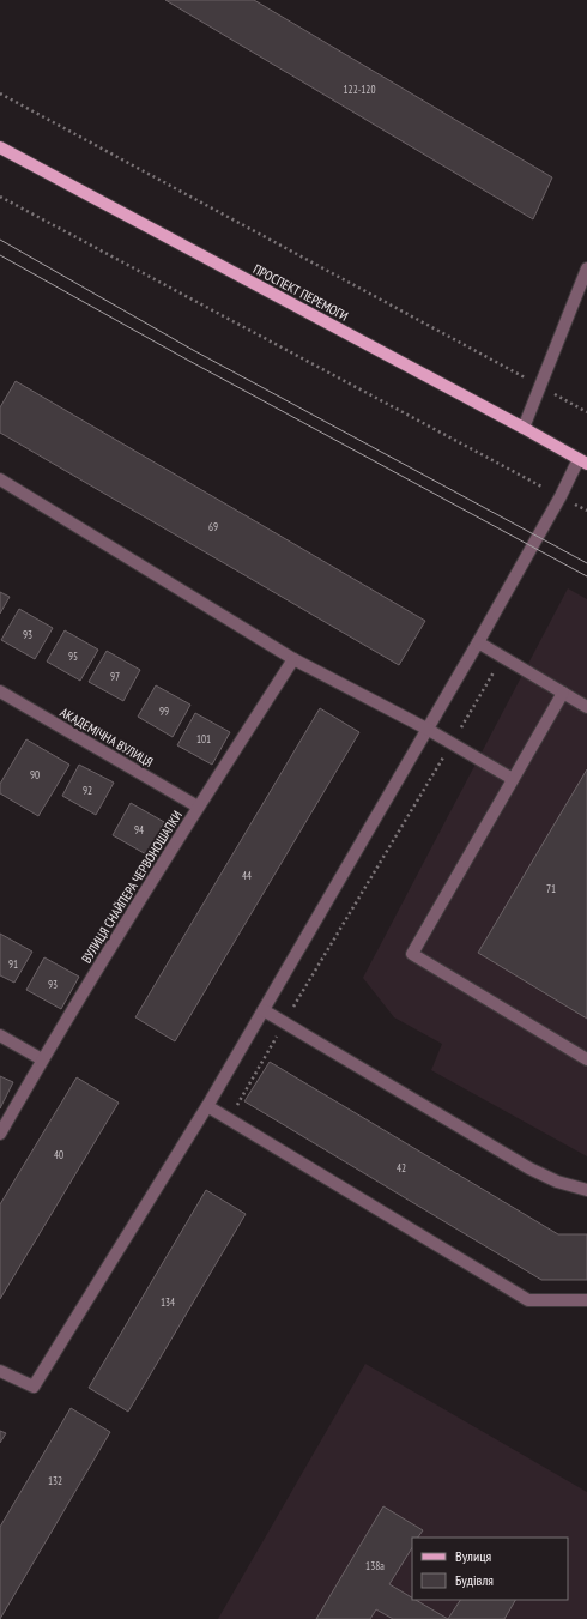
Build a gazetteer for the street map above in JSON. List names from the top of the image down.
{
  "streets": {
    "main road": ["ПРОСПЕКТ ПЕРЕМОГИ"],
    "street": ["АКАДЕМІЧНА ВУЛИЦЯ", "ВУЛИЦЯ СНАЙПЕРА ЧЕРВОНОШАПКИ"]
  },
  "crossings": [
    ["АКАДЕМІЧНА ВУЛИЦЯ", "ВУЛИЦЯ СНАЙПЕРА ЧЕРВОНОШАПКИ"]
  ],
  "house_numbers": [
    "122-120",
    "69",
    "93",
    "95",
    "97",
    "99",
    "101",
    "90",
    "92",
    "94",
    "44",
    "71",
    "91",
    "93",
    "40",
    "42",
    "134",
    "132",
    "138а"
  ],
  "legend": ["Вулиця", "Будівля"]
}
